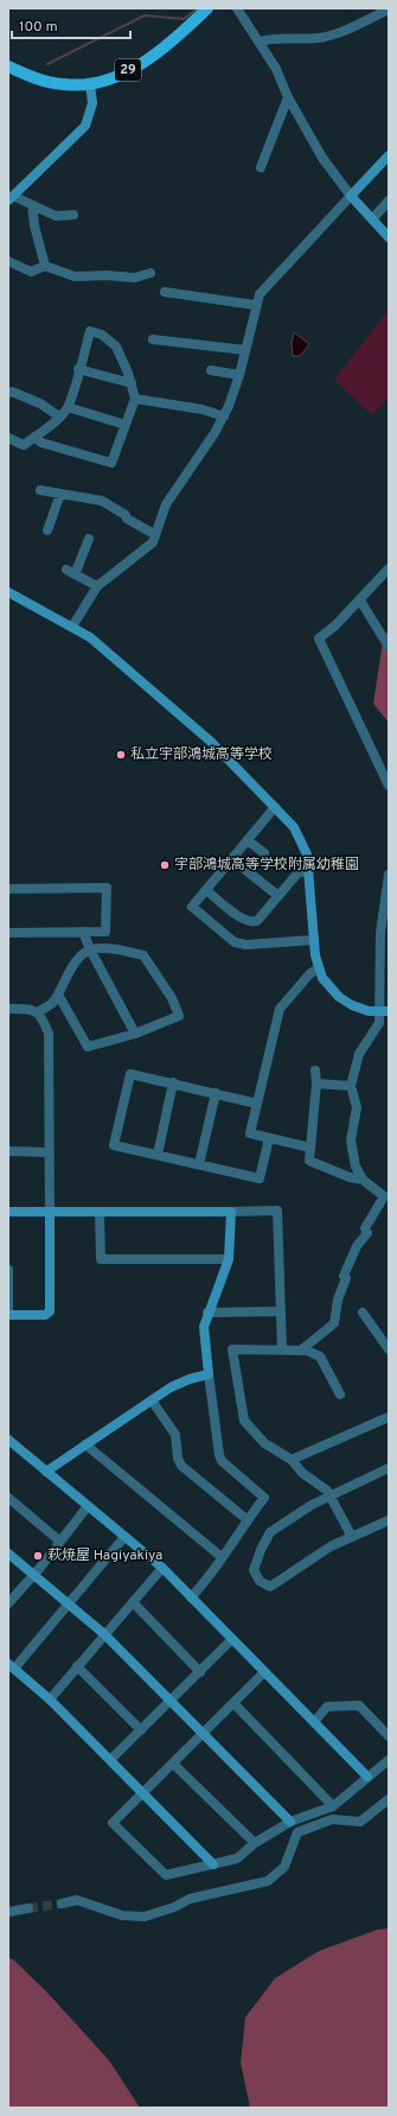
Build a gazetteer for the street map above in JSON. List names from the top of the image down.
{
  "streets": {
    "main road": ["29"]
  },
  "places": ["私立宇部鴻城高等学校", "宇部鴻城高等学校附属幼稚園", "萩焼屋 Hagiyakiya"],
  "scale_bar": "100 m"
}
